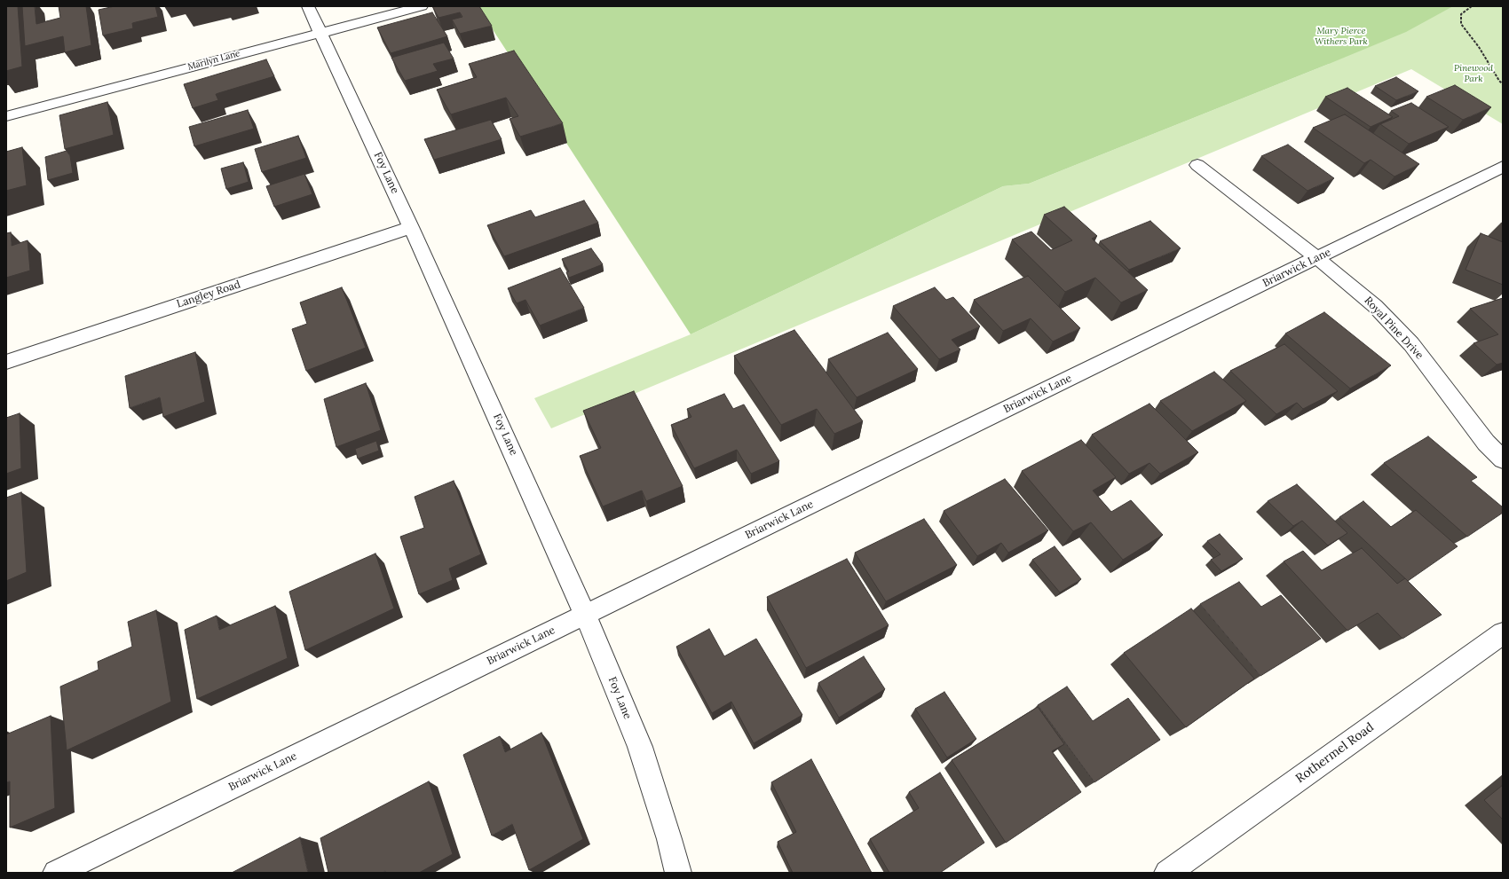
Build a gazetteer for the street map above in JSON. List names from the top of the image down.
{
  "streets": {
    "street": [
      "Marilyn Lane",
      "Foy Lane",
      "Briarwick Lane",
      "Langley Road",
      "Royal Pine Drive",
      "Rothermel Road"
    ]
  },
  "crossings": [
    ["Marilyn Lane", "Foy Lane"],
    ["Foy Lane", "Briarwick Lane"],
    ["Foy Lane", "Langley Road"],
    ["Briarwick Lane", "Royal Pine Drive"]
  ],
  "parks": ["Mary Pierce Withers Park", "Pinewood Park"]
}
